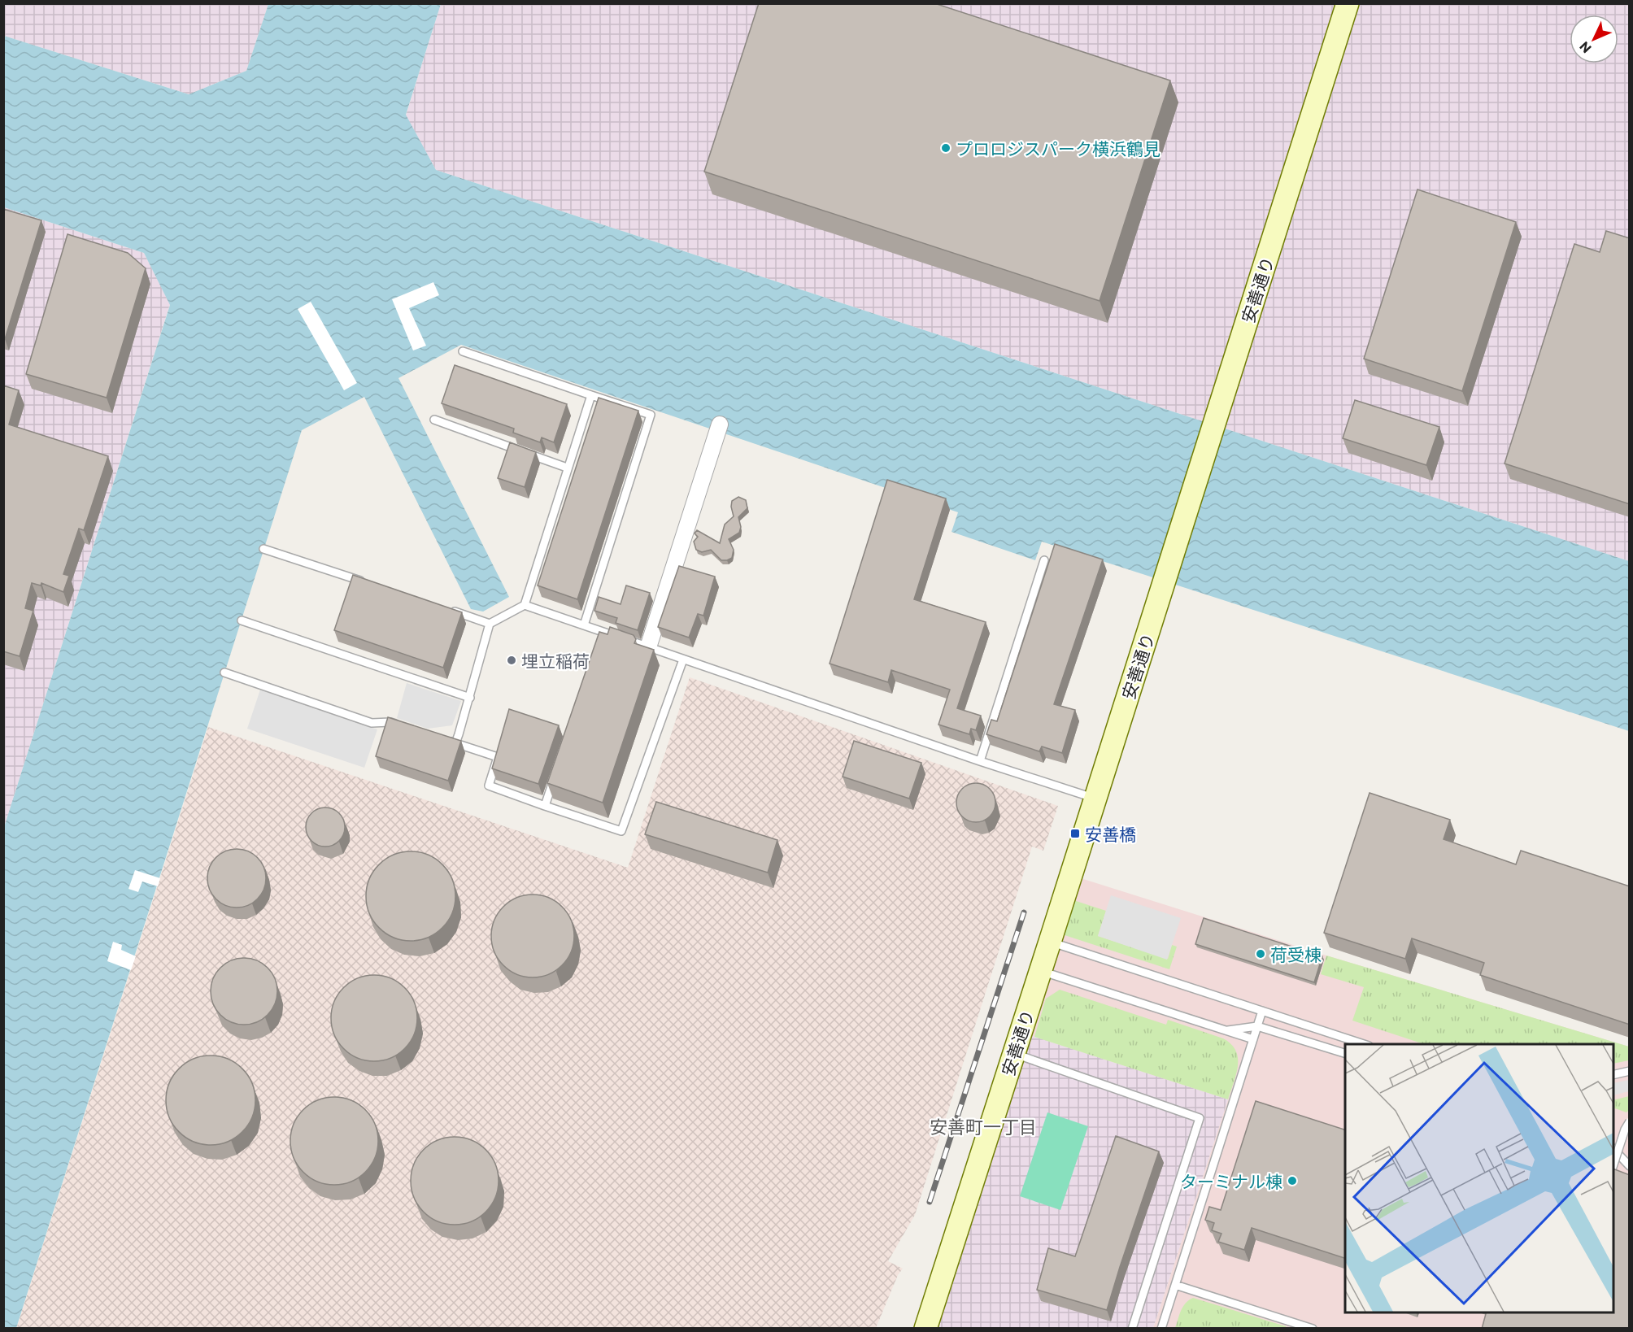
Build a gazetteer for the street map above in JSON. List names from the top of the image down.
{
  "streets": {
    "street": ["安善通り"]
  },
  "districts": ["安善町一丁目"],
  "places": {
    "other": [
      "プロロジスパーク横浜鶴見",
      "埋立稲荷",
      "荷受棟",
      "ターミナル棟"
    ],
    "transit": ["安善橋"]
  },
  "north": "bottom left"
}
